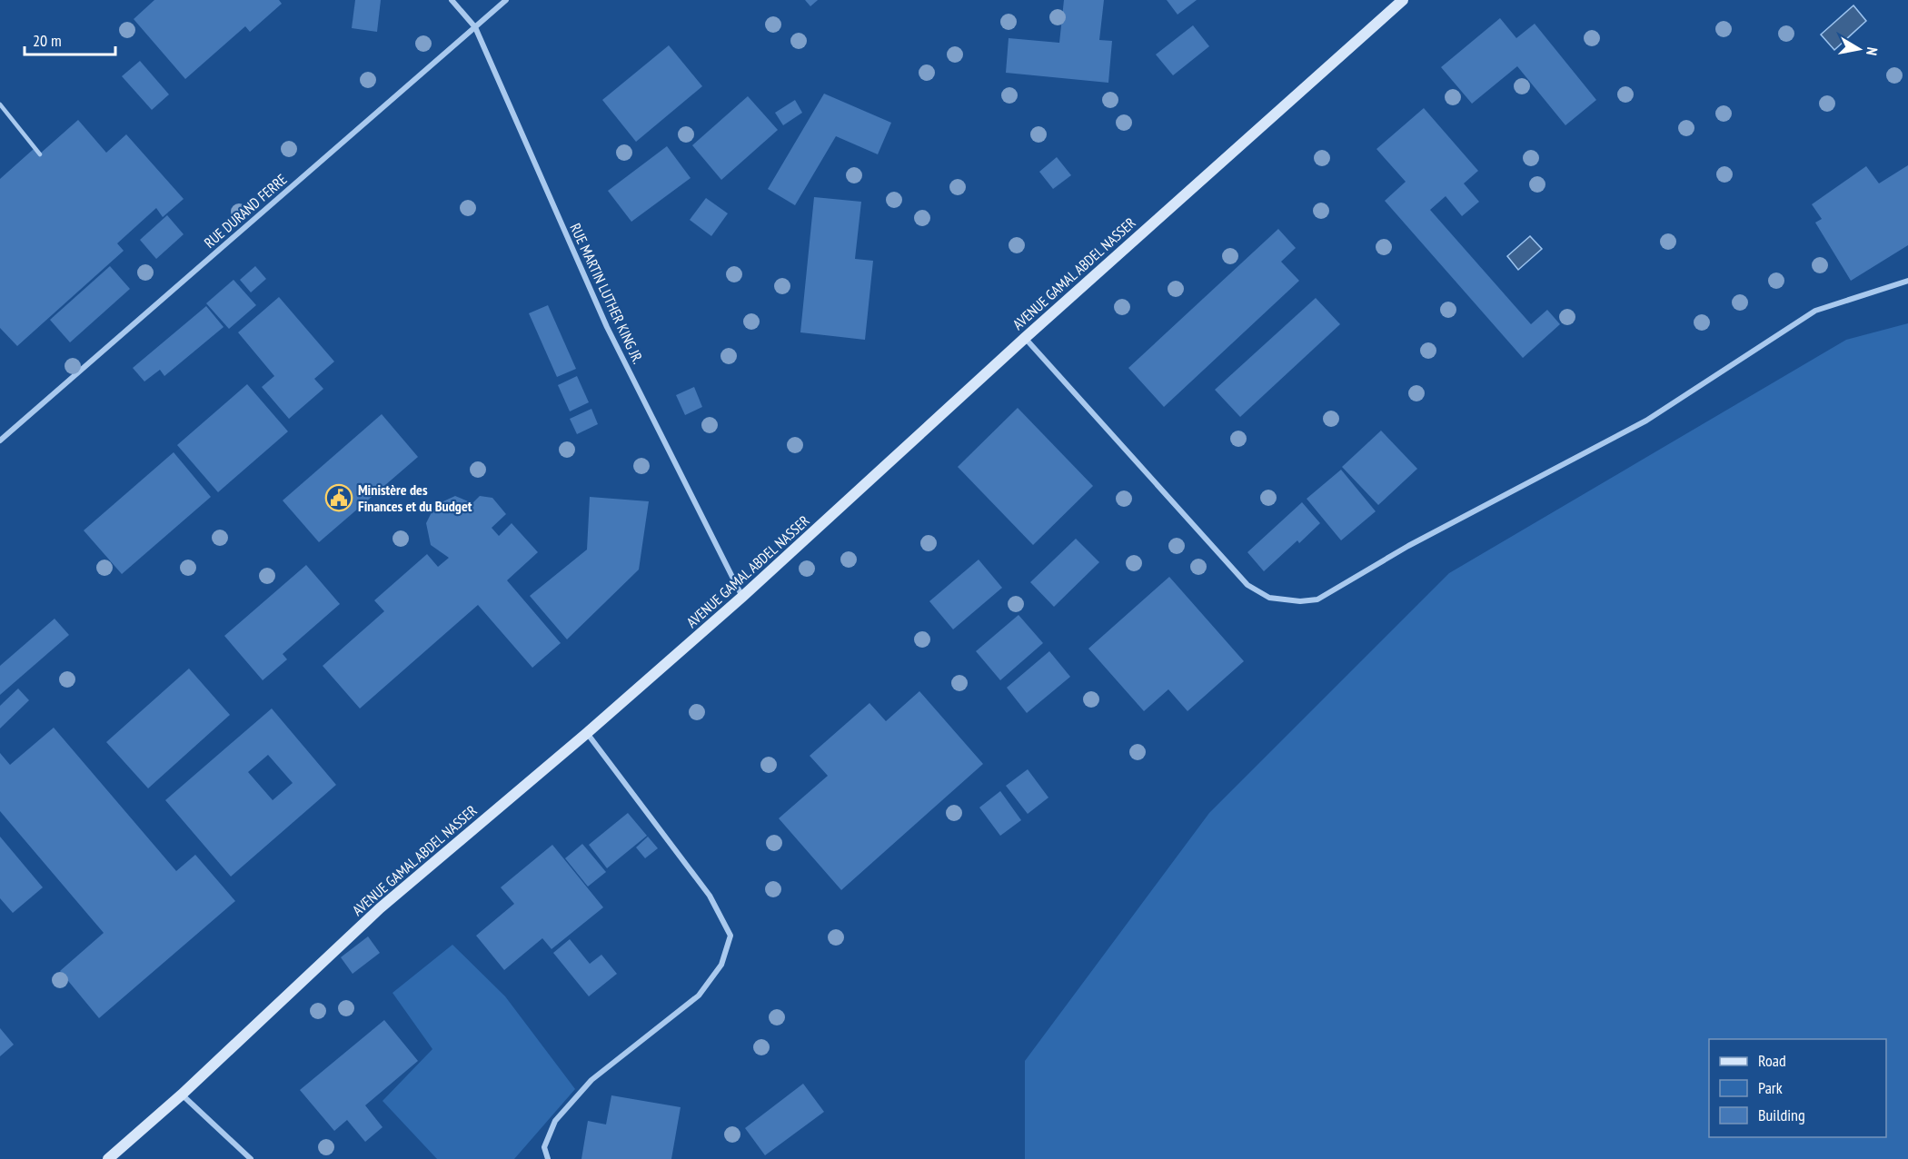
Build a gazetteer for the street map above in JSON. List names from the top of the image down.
{
  "streets": {
    "street": ["RUE DURAND FERRE", "AVENUE GAMAL ABDEL NASSER", "RUE MARTIN LUTHER KING JR."]
  },
  "crossings": [
    ["RUE DURAND FERRE", "RUE MARTIN LUTHER KING JR."],
    ["AVENUE GAMAL ABDEL NASSER", "RUE MARTIN LUTHER KING JR."]
  ],
  "places": {
    "public building": ["Ministère des Finances et du Budget"]
  },
  "legend": ["Road", "Park", "Building"],
  "scale_bar": "20 m",
  "north": "right"
}
